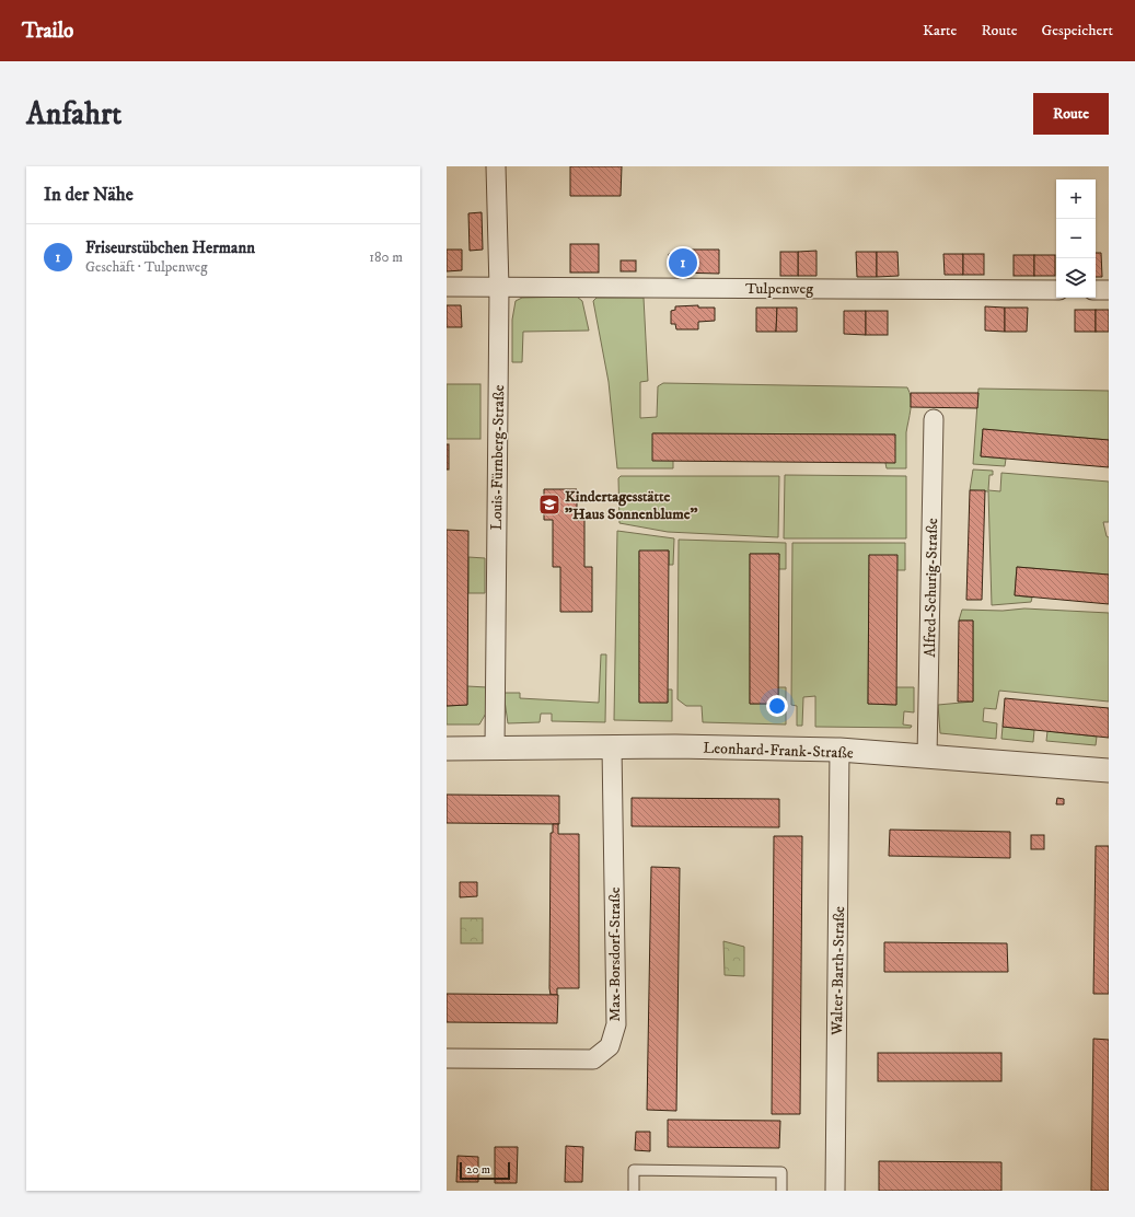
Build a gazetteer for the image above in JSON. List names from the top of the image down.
{
  "streets": {
    "street": [
      "Tulpenweg",
      "Louis-Fürnberg-Straße",
      "Alfred-Schurig-Straße",
      "Leonhard-Frank-Straße",
      "Max-Borsdorf-Straße",
      "Walter-Barth-Straße"
    ]
  },
  "crossings": [
    ["Tulpenweg", "Louis-Fürnberg-Straße"],
    ["Louis-Fürnberg-Straße", "Leonhard-Frank-Straße"],
    ["Alfred-Schurig-Straße", "Leonhard-Frank-Straße"],
    ["Leonhard-Frank-Straße", "Max-Borsdorf-Straße"],
    ["Leonhard-Frank-Straße", "Walter-Barth-Straße"]
  ],
  "places": {
    "school or university": ["Kindertagesstätte \"Haus Sonnenblume\""]
  },
  "scale_bar": "20 m",
  "page": {
    "header": "Trailo",
    "nav": ["Karte", "Route", "Gespeichert"],
    "buttons": "Route",
    "title": "Anfahrt",
    "heading": "In der Nähe",
    "map_buttons": ["+", "−"],
    "list": [
      {
        "mark": "1",
        "name": "Friseurstübchen Hermann",
        "note": "Geschäft · Tulpenweg",
        "value": "180 m"
      }
    ],
    "pins": "1",
    "scale": "20 m"
  }
}
